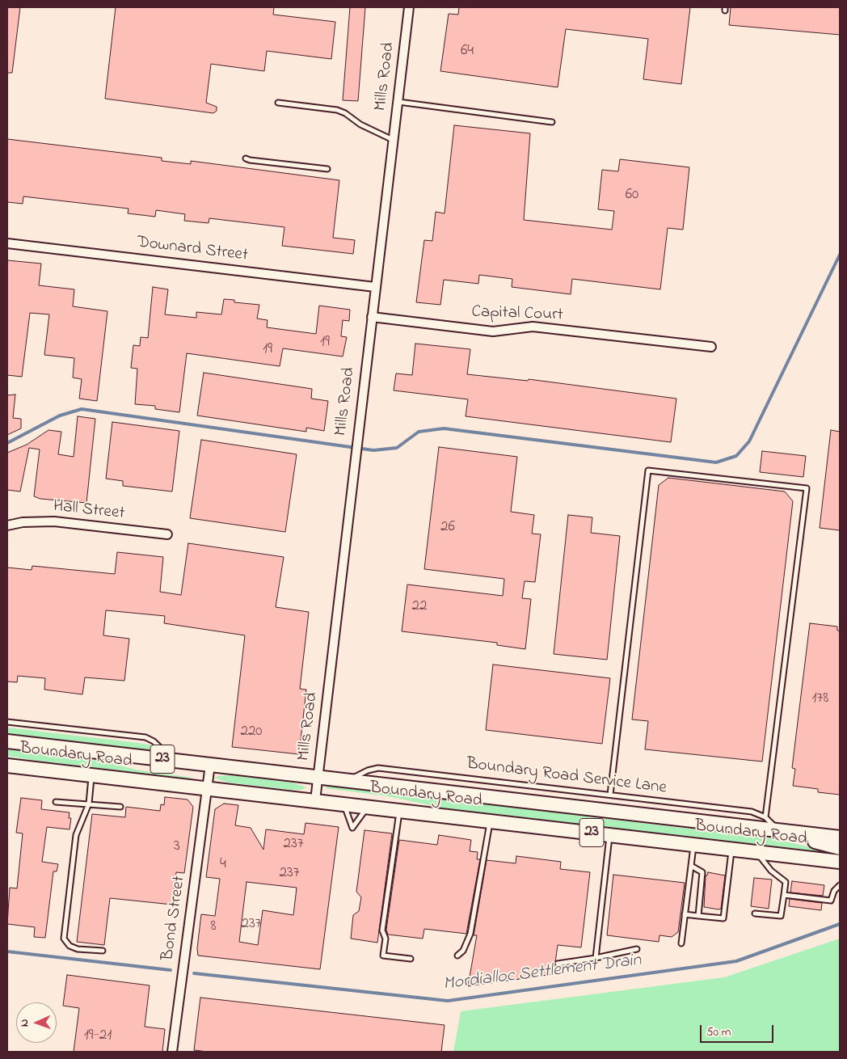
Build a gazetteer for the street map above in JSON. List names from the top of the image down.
{
  "streets": {
    "main road": ["Boundary Road", "23"],
    "street": [
      "Mills Road",
      "Downard Street",
      "Capital Court",
      "Hall Street",
      "Bond Street"
    ],
    "lane": ["Boundary Road Service Lane"]
  },
  "crossings": [
    ["Mills Road", "Downard Street"],
    ["Mills Road", "Capital Court"],
    ["Mills Road", "Boundary Road"],
    ["Boundary Road", "Boundary Road Service Lane"],
    ["Boundary Road", "Bond Street"]
  ],
  "water": ["Mordialloc Settlement Drain"],
  "house_numbers": [
    "64",
    "60",
    "19",
    "19",
    "26",
    "22",
    "178",
    "220",
    "237",
    "3",
    "4",
    "237",
    "237",
    "8",
    "19-21"
  ],
  "scale_bar": "50 m",
  "north": "left"
}
